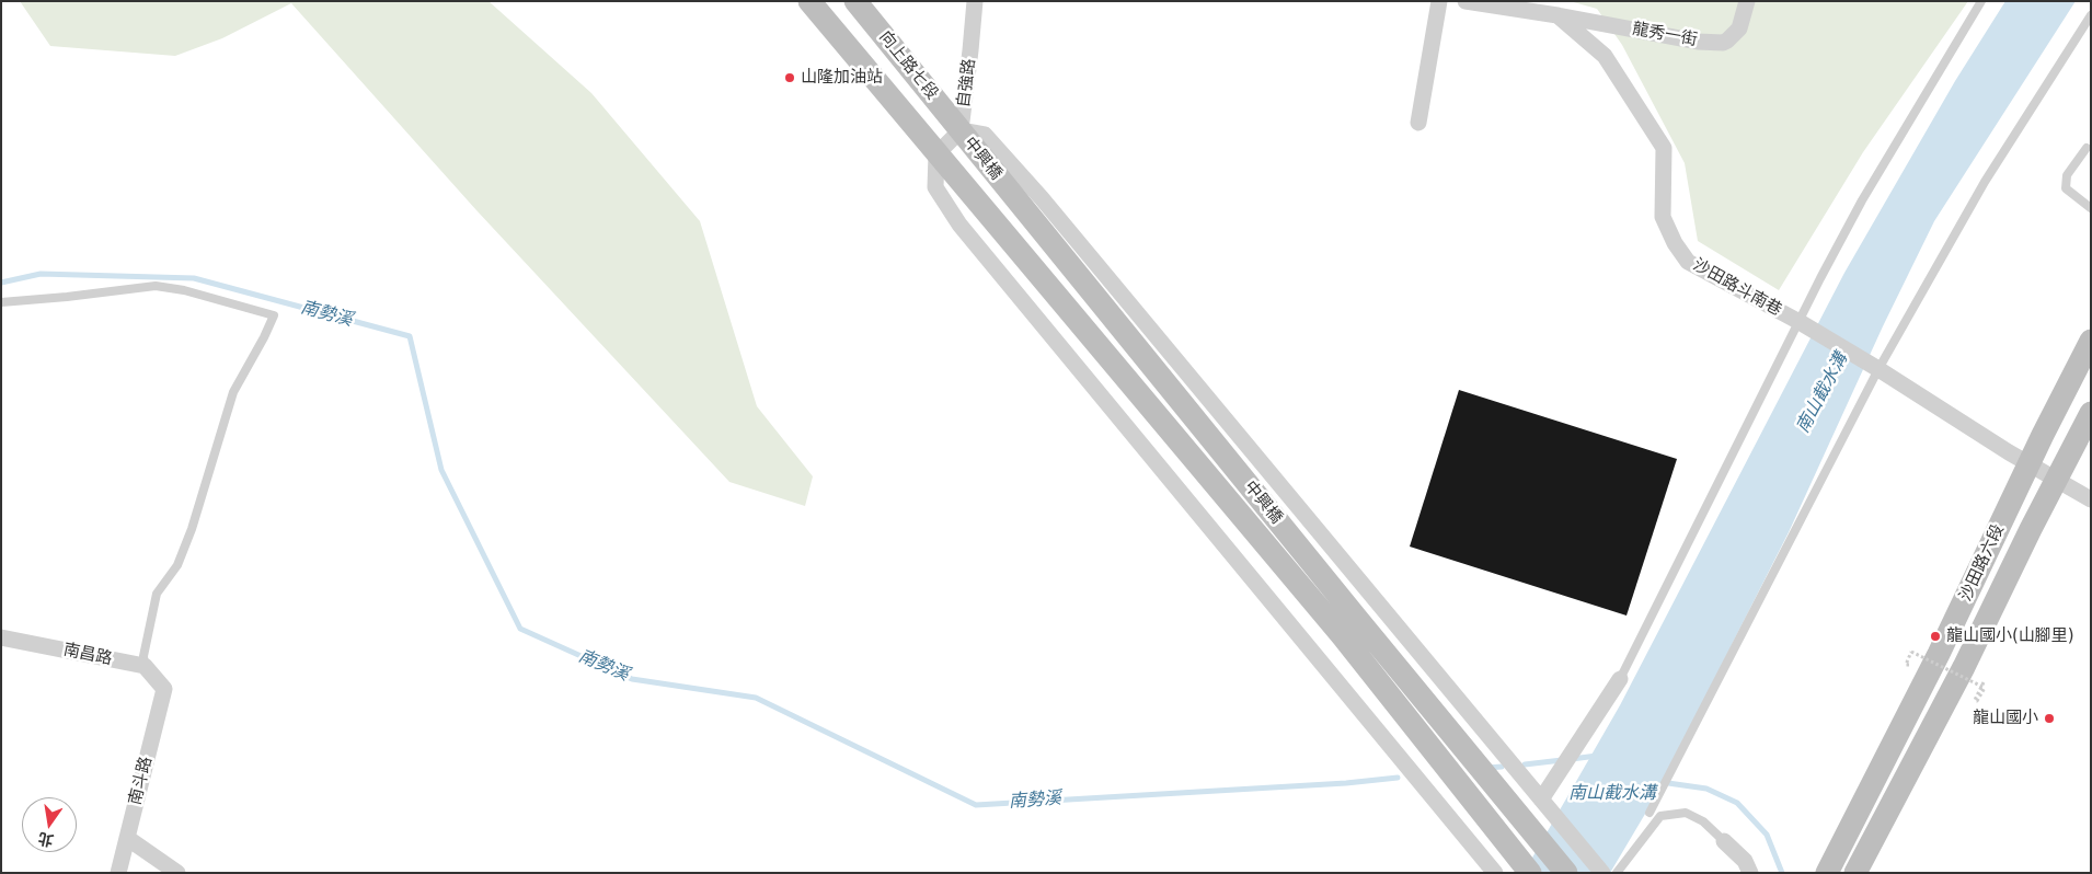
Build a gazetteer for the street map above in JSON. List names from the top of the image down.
{
  "streets": {
    "main road": ["向上路七段", "中興橋", "沙田路六段"],
    "street": [
      "龍秀一街",
      "自強路",
      "沙田路斗南巷",
      "南昌路",
      "南斗路"
    ]
  },
  "crossings": [
    ["龍秀一街", "沙田路斗南巷"],
    ["向上路七段", "自強路"],
    ["向上路七段", "中興橋"],
    ["自強路", "中興橋"],
    ["沙田路斗南巷", "沙田路六段"],
    ["南昌路", "南斗路"]
  ],
  "water": ["南勢溪", "南山截水溝"],
  "places": ["山隆加油站", "龍山國小(山腳里)", "龍山國小"],
  "north": "bottom"
}
